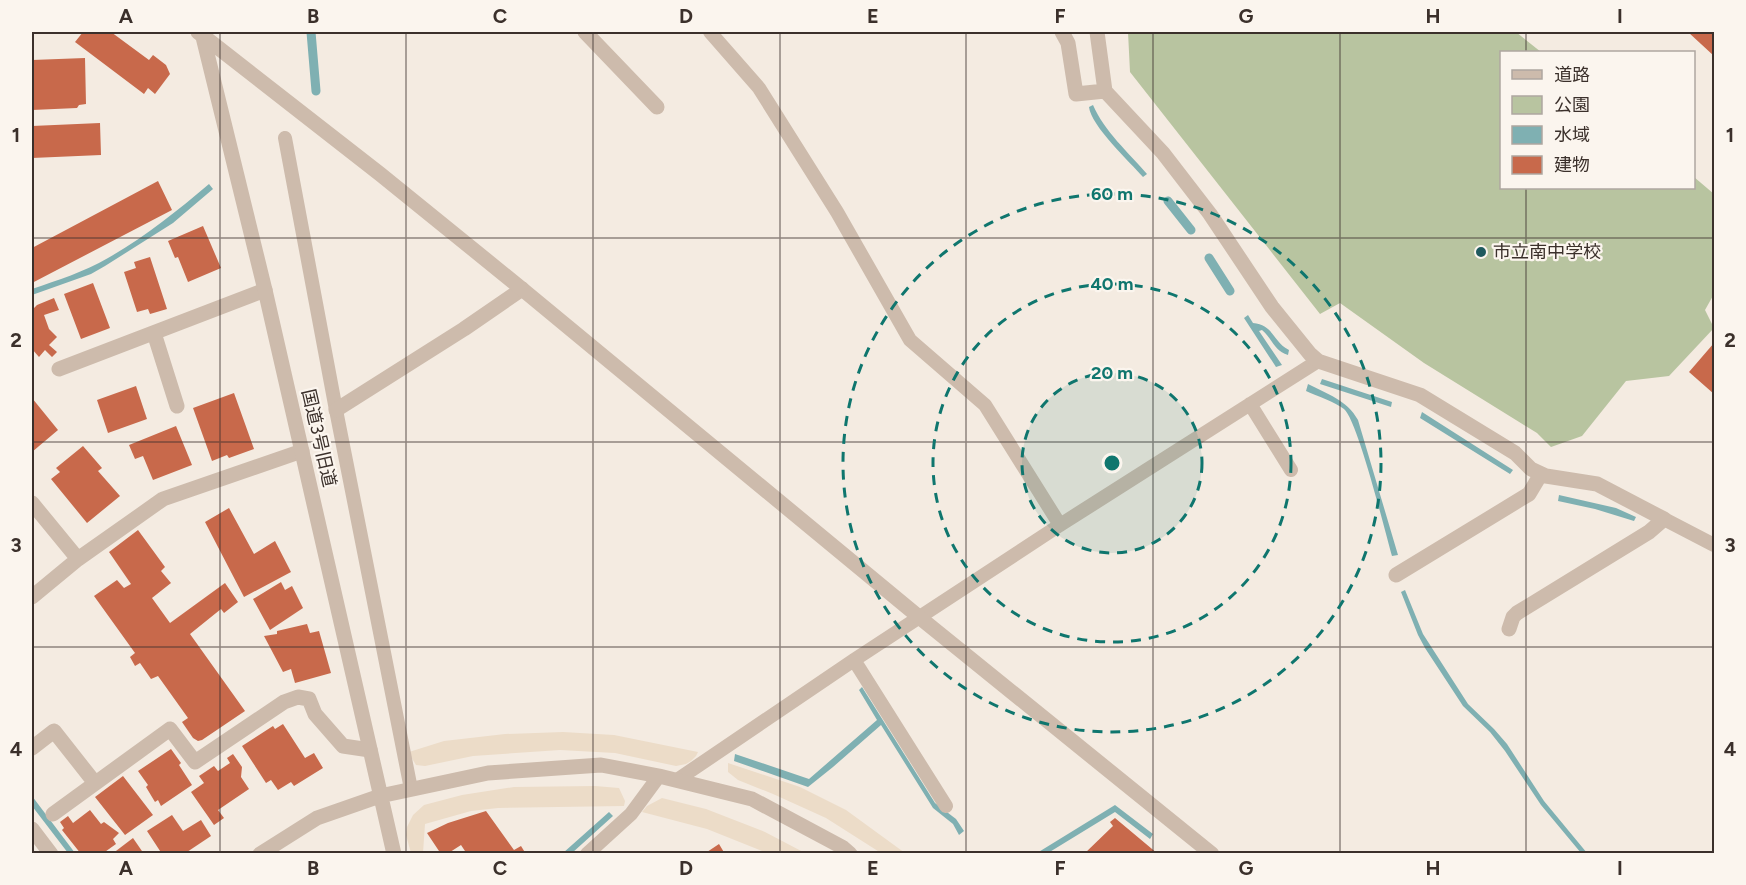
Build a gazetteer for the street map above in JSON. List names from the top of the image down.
{
  "streets": {
    "street": ["国道3号旧道"]
  },
  "places": ["市立南中学校"],
  "legend": [
    "道路",
    "公園",
    "水域",
    "建物"
  ],
  "grid": {
    "columns": [
      "A",
      "B",
      "C",
      "D",
      "E",
      "F",
      "G",
      "H",
      "I"
    ],
    "rows": [
      "1",
      "2",
      "3",
      "4"
    ]
  },
  "rings": ["60 m", "40 m", "20 m"]
}
